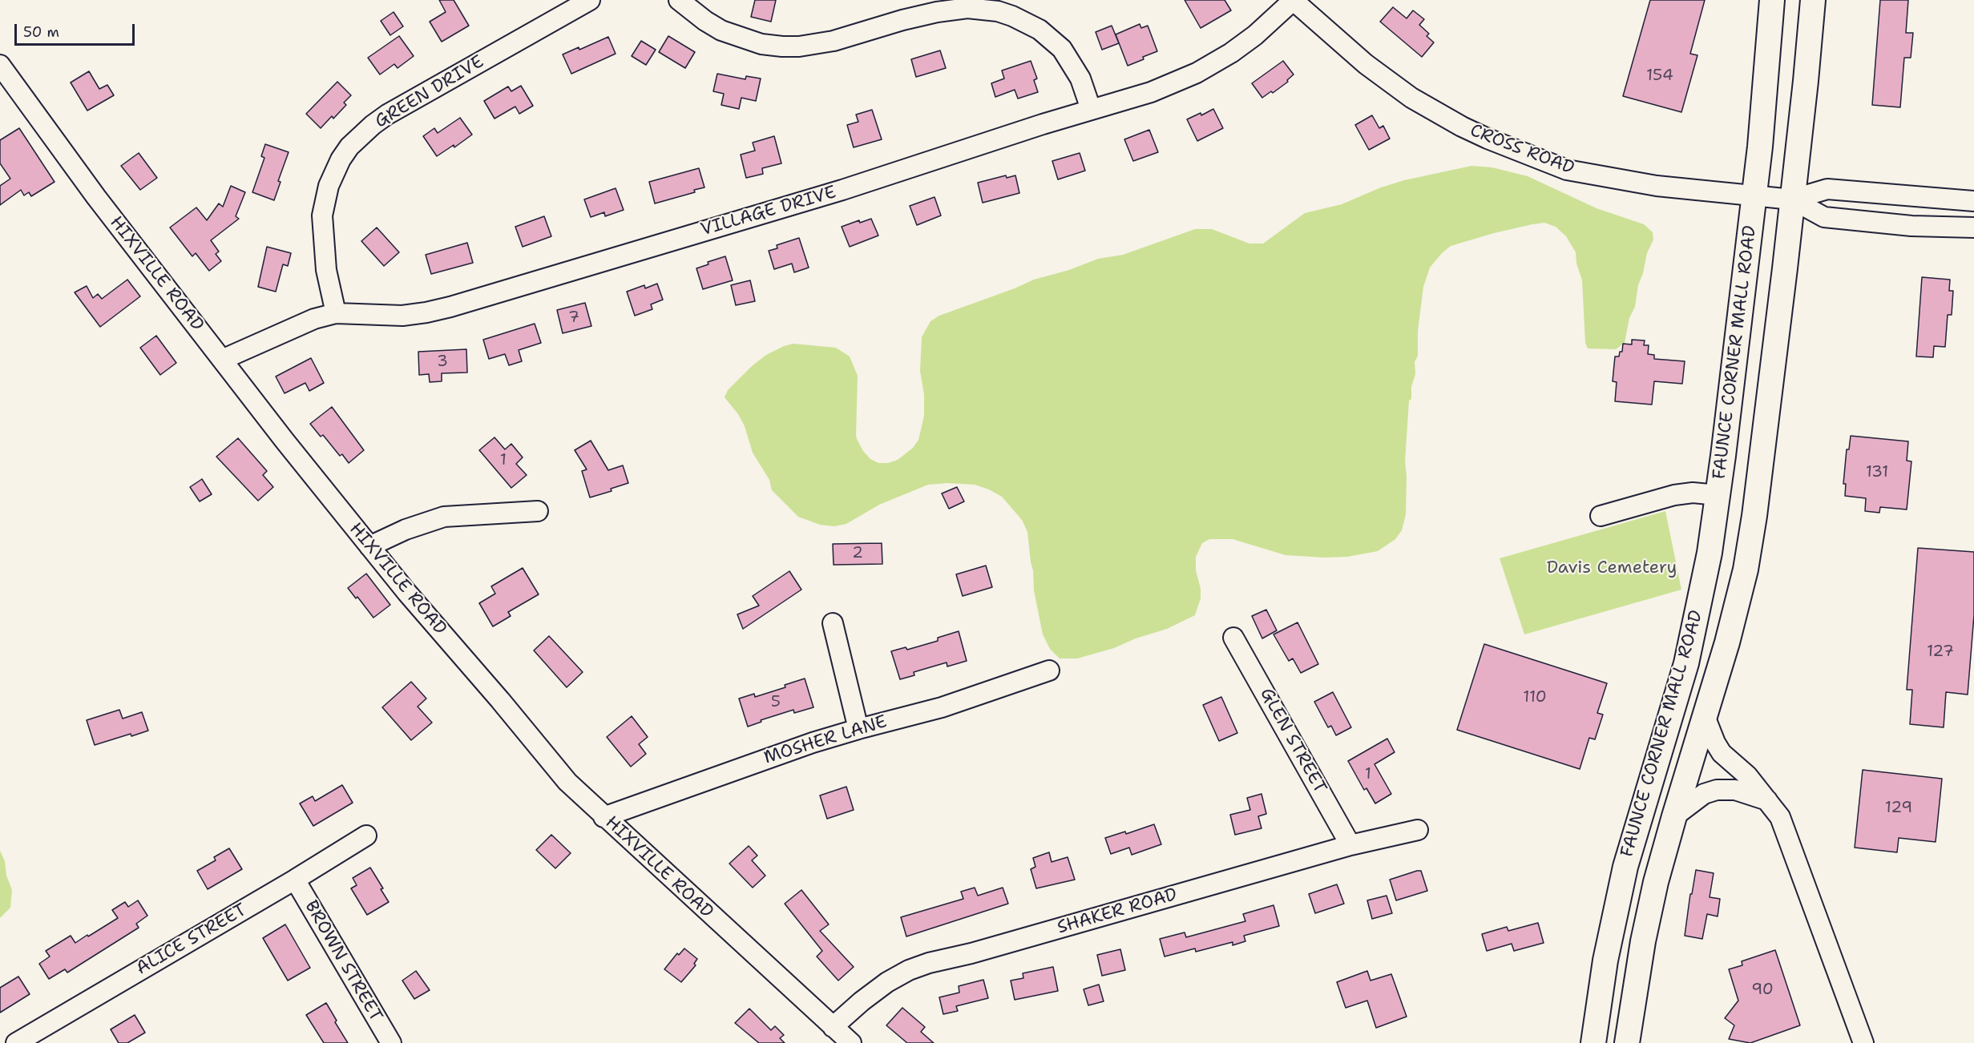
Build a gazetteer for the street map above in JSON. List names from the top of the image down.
{
  "streets": {
    "main road": ["FAUNCE CORNER MALL ROAD"],
    "street": [
      "GREEN DRIVE",
      "CROSS ROAD",
      "VILLAGE DRIVE",
      "HIXVILLE ROAD",
      "MOSHER LANE",
      "GLEN STREET",
      "SHAKER ROAD",
      "ALICE STREET",
      "BROWN STREET"
    ]
  },
  "crossings": [
    ["GREEN DRIVE", "VILLAGE DRIVE"],
    ["CROSS ROAD", "VILLAGE DRIVE"],
    ["CROSS ROAD", "FAUNCE CORNER MALL ROAD"],
    ["VILLAGE DRIVE", "HIXVILLE ROAD"],
    ["HIXVILLE ROAD", "MOSHER LANE"],
    ["HIXVILLE ROAD", "SHAKER ROAD"],
    ["GLEN STREET", "SHAKER ROAD"],
    ["ALICE STREET", "BROWN STREET"]
  ],
  "parks": ["Davis Cemetery"],
  "house_numbers": [
    "154",
    "7",
    "3",
    "1",
    "131",
    "2",
    "127",
    "110",
    "5",
    "1",
    "129",
    "90"
  ],
  "scale_bar": "50 m"
}
